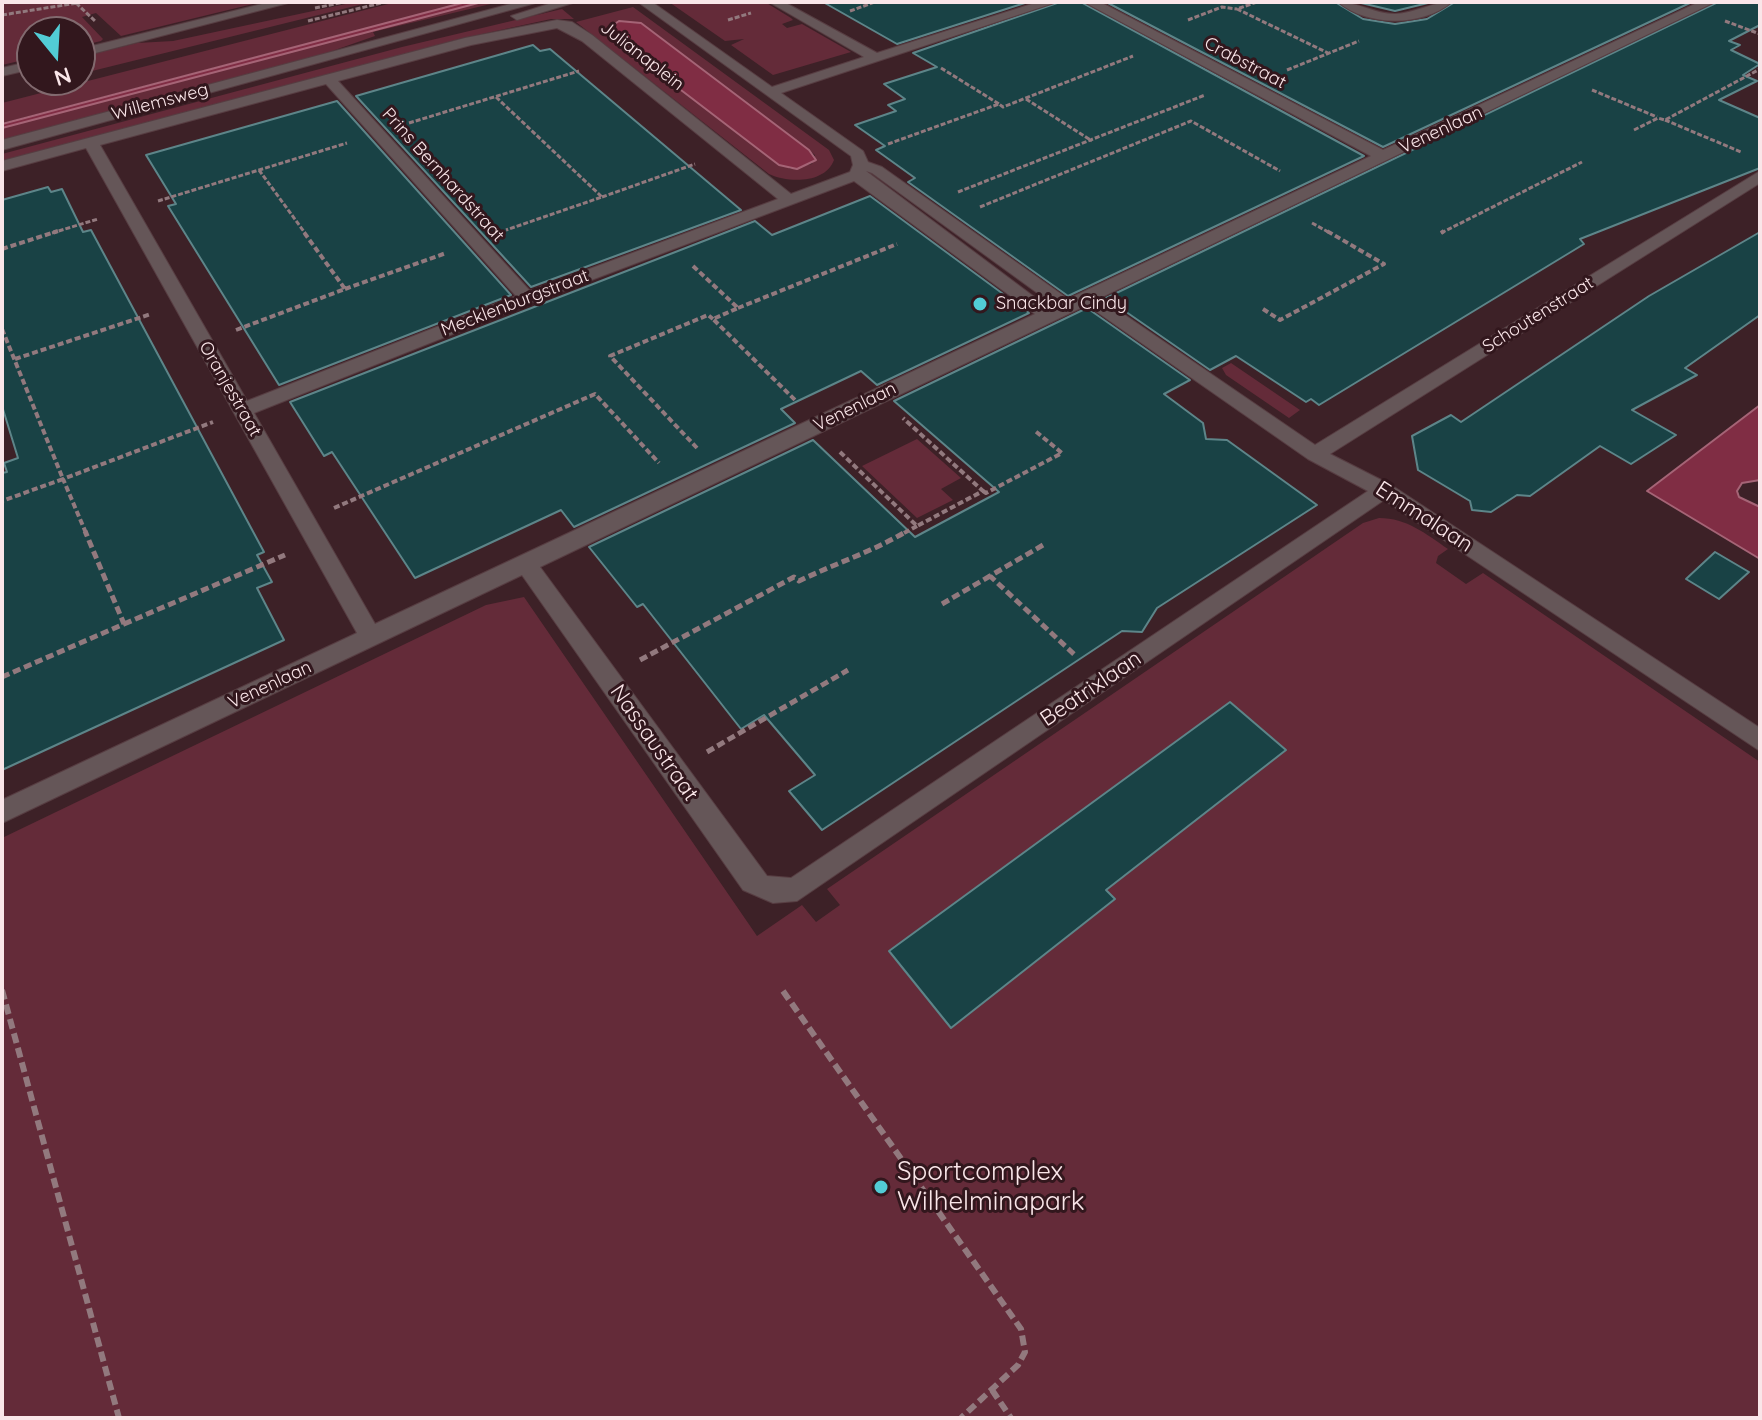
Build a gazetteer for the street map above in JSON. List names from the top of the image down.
{
  "streets": {
    "street": [
      "Julianaplein",
      "Crabstraat",
      "Willemsweg",
      "Venenlaan",
      "Prins Bernhardstraat",
      "Mecklenburgstraat",
      "Schoutenstraat",
      "Oranjestraat",
      "Emmalaan",
      "Beatrixlaan",
      "Nassaustraat"
    ]
  },
  "crossings": [
    ["Julianaplein", "Willemsweg"],
    ["Julianaplein", "Prins Bernhardstraat"],
    ["Julianaplein", "Mecklenburgstraat"],
    ["Crabstraat", "Venenlaan"],
    ["Willemsweg", "Prins Bernhardstraat"],
    ["Willemsweg", "Oranjestraat"],
    ["Venenlaan", "Oranjestraat"],
    ["Venenlaan", "Emmalaan"],
    ["Venenlaan", "Nassaustraat"],
    ["Prins Bernhardstraat", "Mecklenburgstraat"],
    ["Mecklenburgstraat", "Oranjestraat"],
    ["Schoutenstraat", "Emmalaan"],
    ["Emmalaan", "Beatrixlaan"],
    ["Beatrixlaan", "Nassaustraat"]
  ],
  "places": ["Snackbar Cindy", "Sportcomplex Wilhelminapark"],
  "north": "bottom"
}
